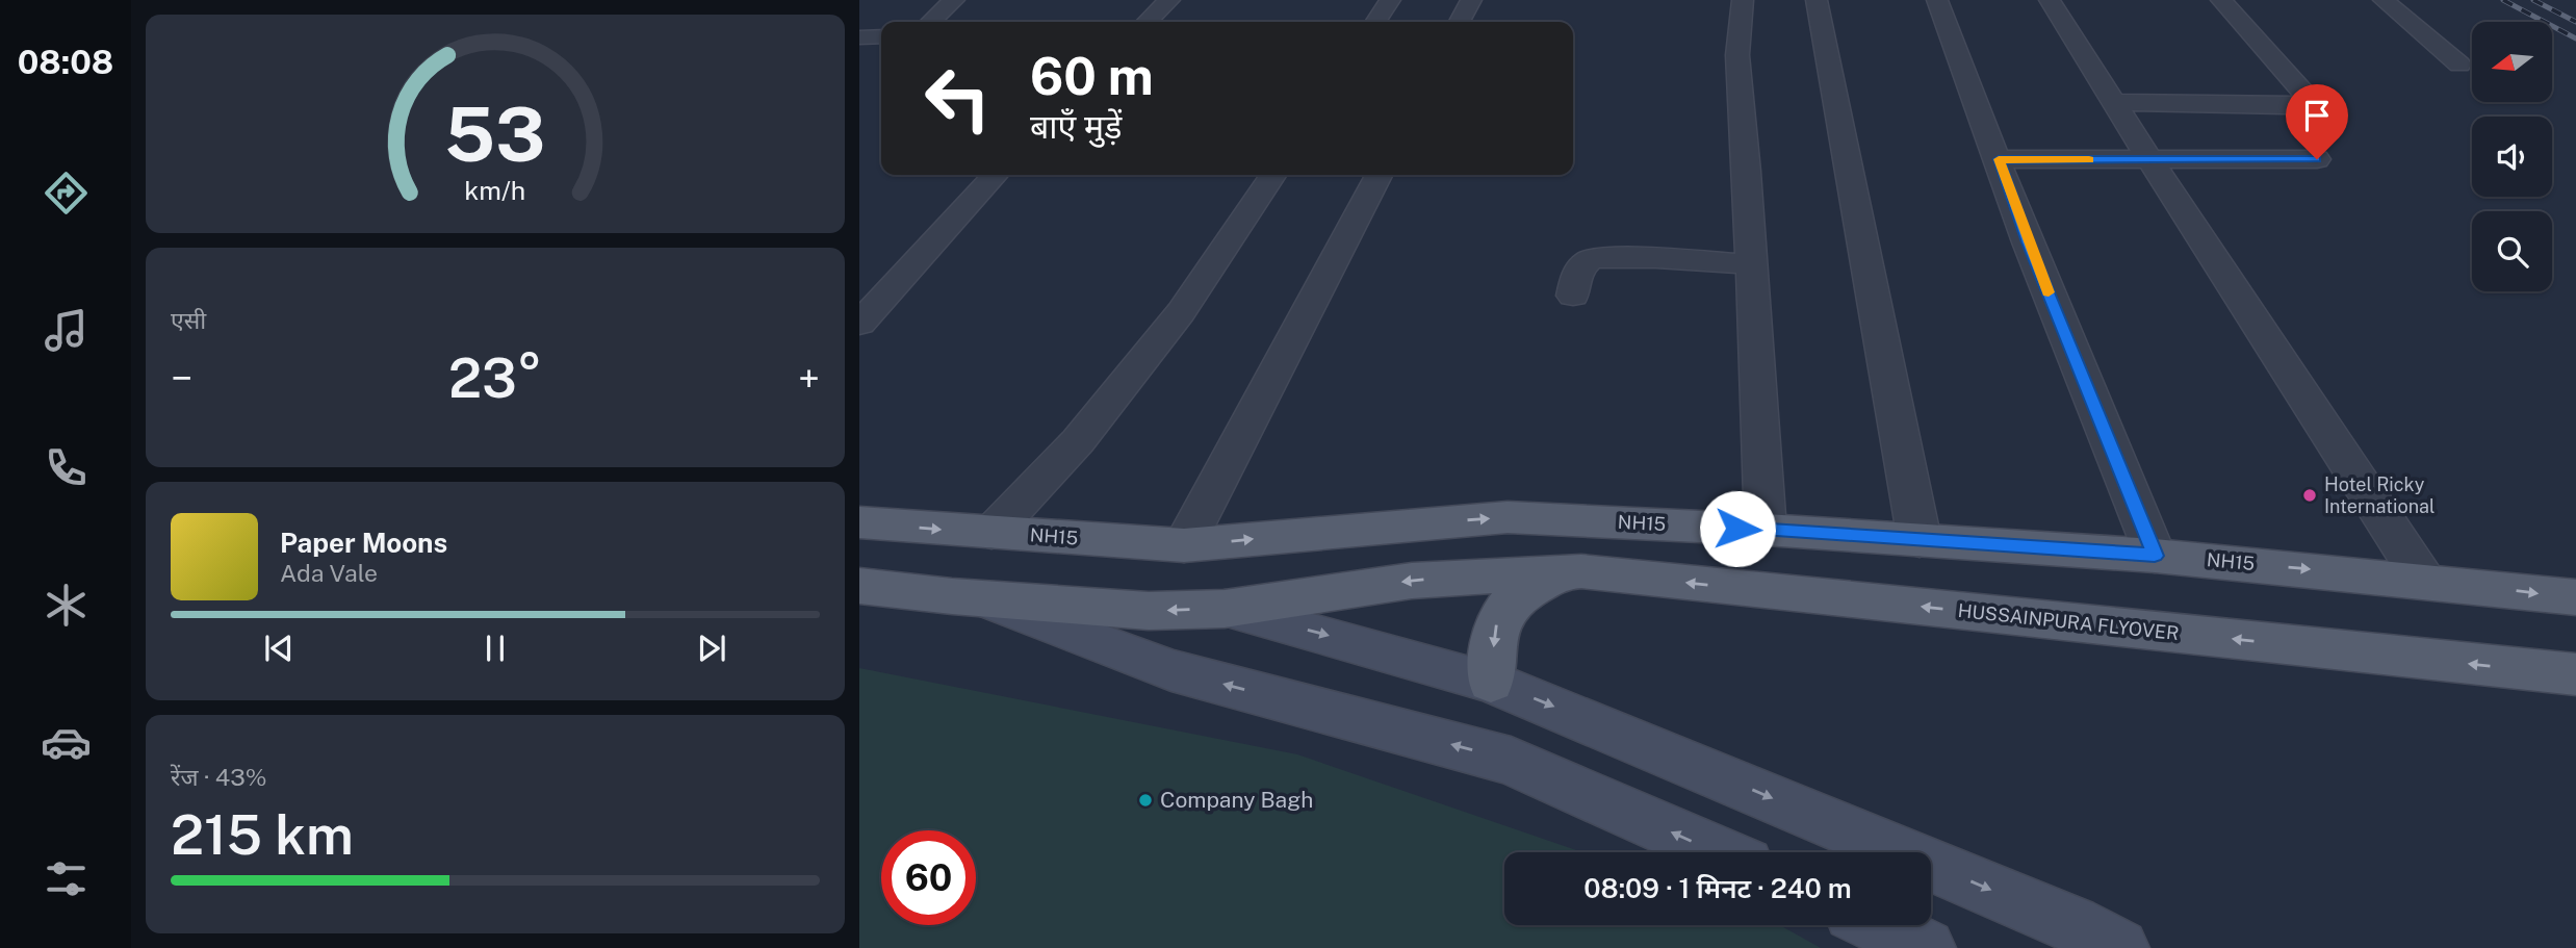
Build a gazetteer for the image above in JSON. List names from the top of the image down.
{
  "streets": {
    "main road": ["NH15", "HUSSAINPURA FLYOVER"]
  },
  "places": ["Hotel Ricky International", "Company Bagh"],
  "north": "left",
  "page": {
    "tabs": "08:08",
    "turn": ["60 m", "बाएँ मुड़ें"],
    "tile": [
      "एसी",
      ["रेंज · 43%", "215 km"]
    ],
    "heat": ["−", "23°", "+"],
    "song": ["Paper Moons", "Ada Vale"],
    "limit": "60",
    "trip": "08:09 · 1 मिनट · 240 m",
    "gauge": ["53", "km/h"]
  }
}
